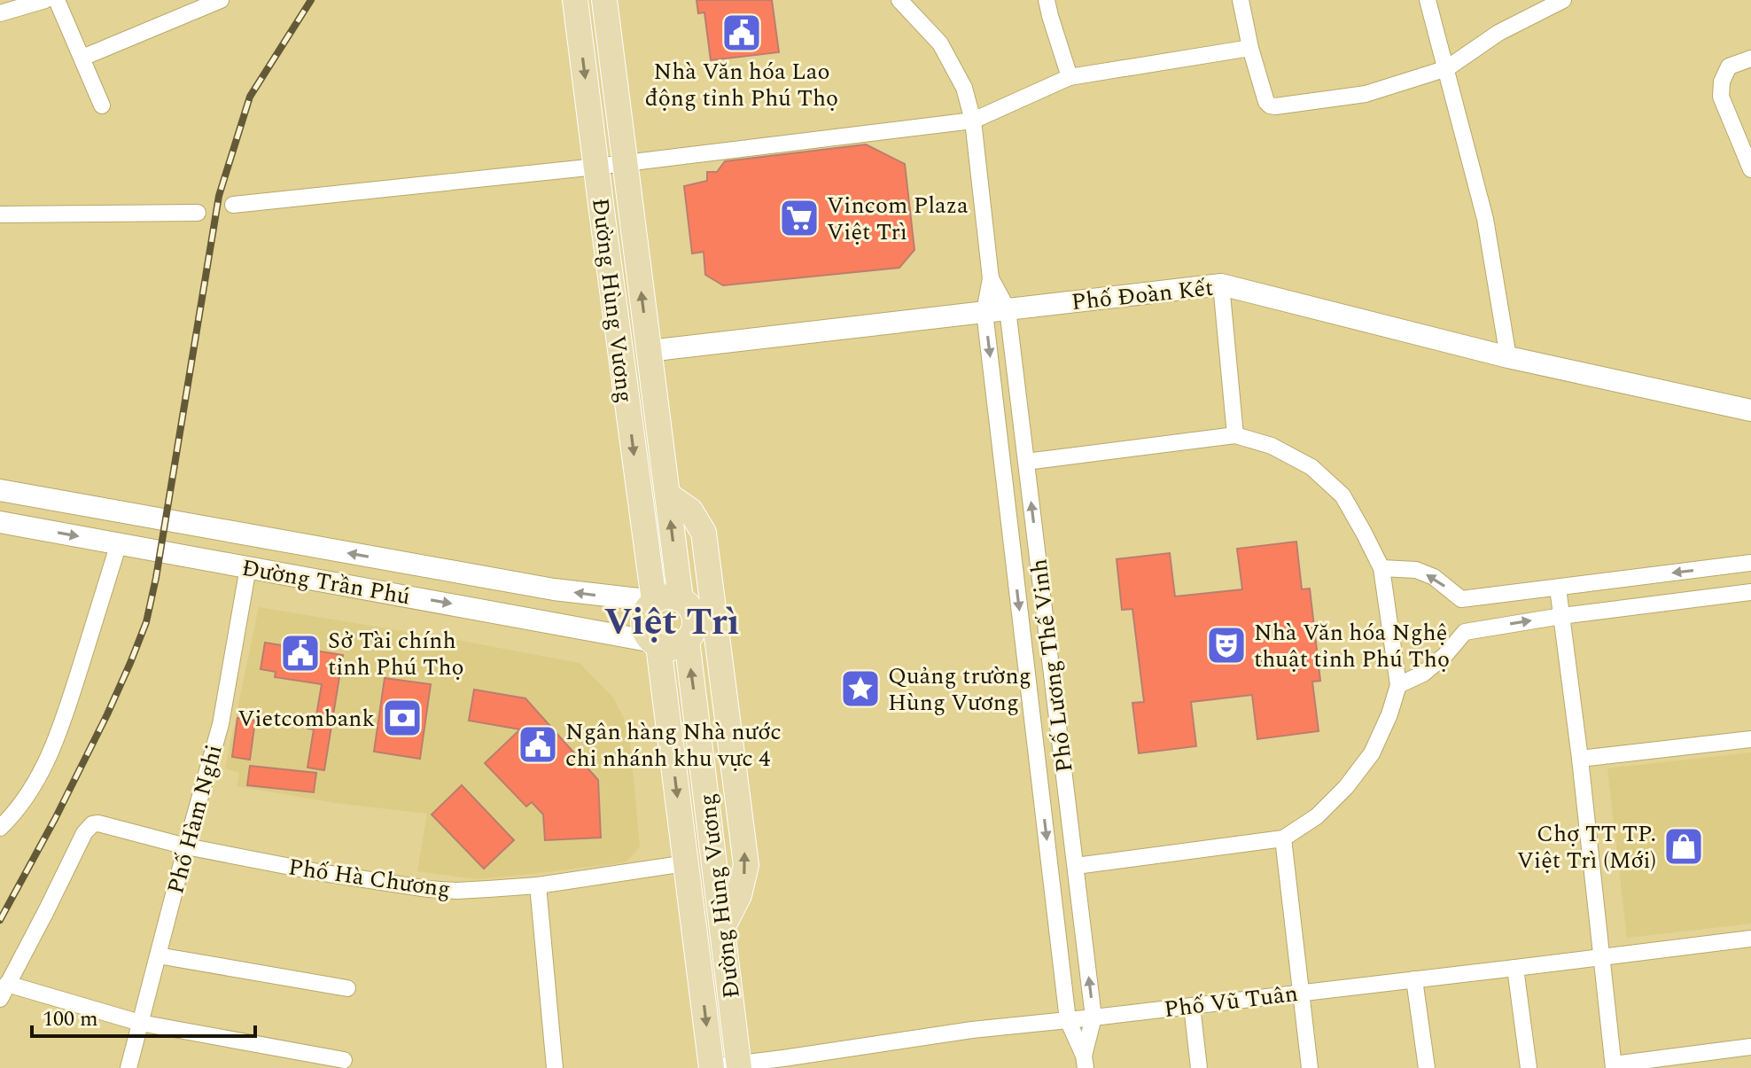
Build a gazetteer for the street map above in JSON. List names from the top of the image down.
{
  "streets": {
    "main road": ["Phố Đoàn Kết", "Đường Hùng Vương", "Đường Trần Phú"],
    "street": [
      "Phố Lương Thế Vinh",
      "Phố Hàm Nghi",
      "Phố Hà Chương",
      "Phố Vũ Tuân"
    ]
  },
  "crossings": [
    ["Phố Đoàn Kết", "Đường Hùng Vương"],
    ["Phố Đoàn Kết", "Phố Lương Thế Vinh"],
    ["Đường Hùng Vương", "Đường Trần Phú"],
    ["Đường Hùng Vương", "Phố Hà Chương"],
    ["Đường Hùng Vương", "Phố Vũ Tuân"],
    ["Đường Trần Phú", "Phố Hàm Nghi"],
    ["Phố Lương Thế Vinh", "Phố Vũ Tuân"],
    ["Phố Hàm Nghi", "Phố Hà Chương"]
  ],
  "districts": ["Việt Trì"],
  "places": {
    "public building": ["Nhà Văn hóa Lao động tỉnh Phú Thọ", "Sở Tài chính tỉnh Phú Thọ", "Ngân hàng Nhà nước chi nhánh khu vực 4"],
    "supermarket": ["Vincom Plaza Việt Trì"],
    "theatre": ["Nhà Văn hóa Nghệ thuật tỉnh Phú Thọ"],
    "place": ["Quảng trường Hùng Vương"],
    "bank": ["Vietcombank"],
    "shop": ["Chợ TT TP. Việt Trì (Mới)"]
  },
  "scale_bar": "100 m"
}
